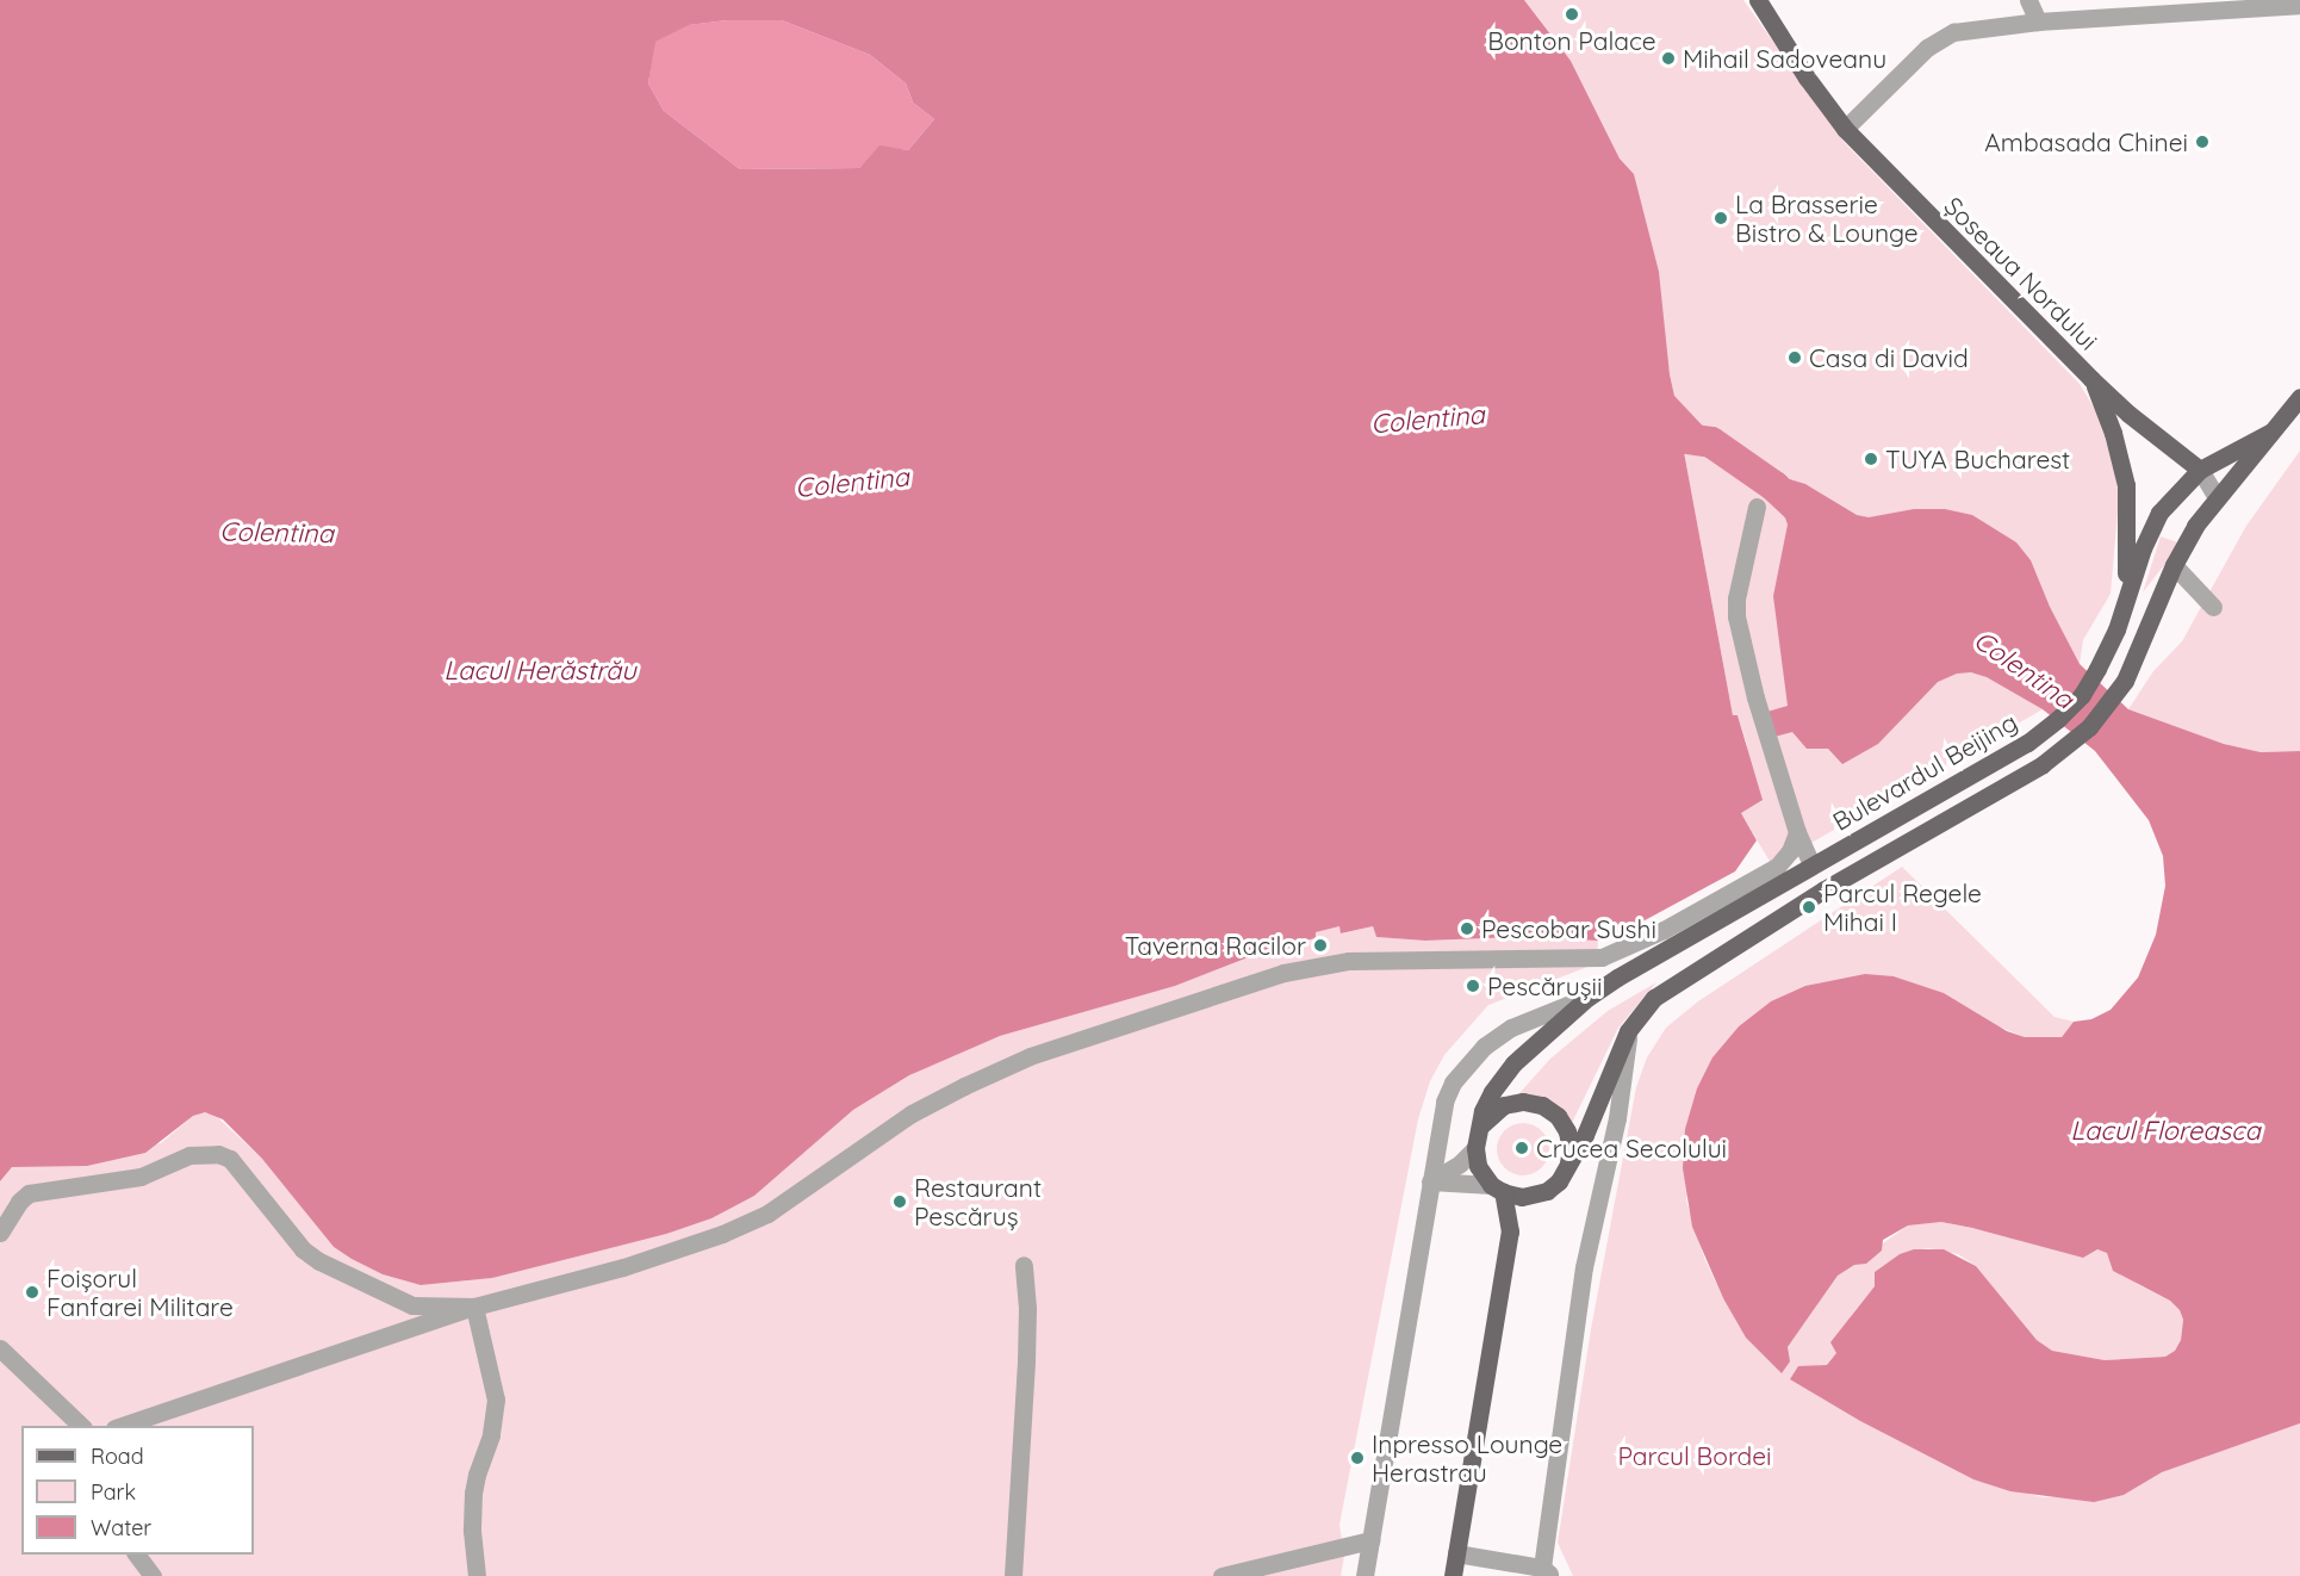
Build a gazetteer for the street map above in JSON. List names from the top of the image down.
{
  "streets": {
    "main road": ["Șoseaua Nordului", "Bulevardul Beijing"]
  },
  "crossings": [
    ["Șoseaua Nordului", "Bulevardul Beijing"]
  ],
  "water": ["Colentina", "Lacul Herăstrău", "Lacul Floreasca"],
  "parks": ["Parcul Bordei"],
  "places": [
    "Bonton Palace",
    "Mihail Sadoveanu",
    "Ambasada Chinei",
    "La Brasserie Bistro & Lounge",
    "Casa di David",
    "TUYA Bucharest",
    "Parcul Regele Mihai I",
    "Pescobar Sushi",
    "Taverna Racilor",
    "Pescărușii",
    "Crucea Secolului",
    "Restaurant Pescăruș",
    "Foișorul Fanfarei Militare",
    "Inpresso Lounge Herastrau"
  ],
  "legend": ["Road", "Park", "Water"]
}
